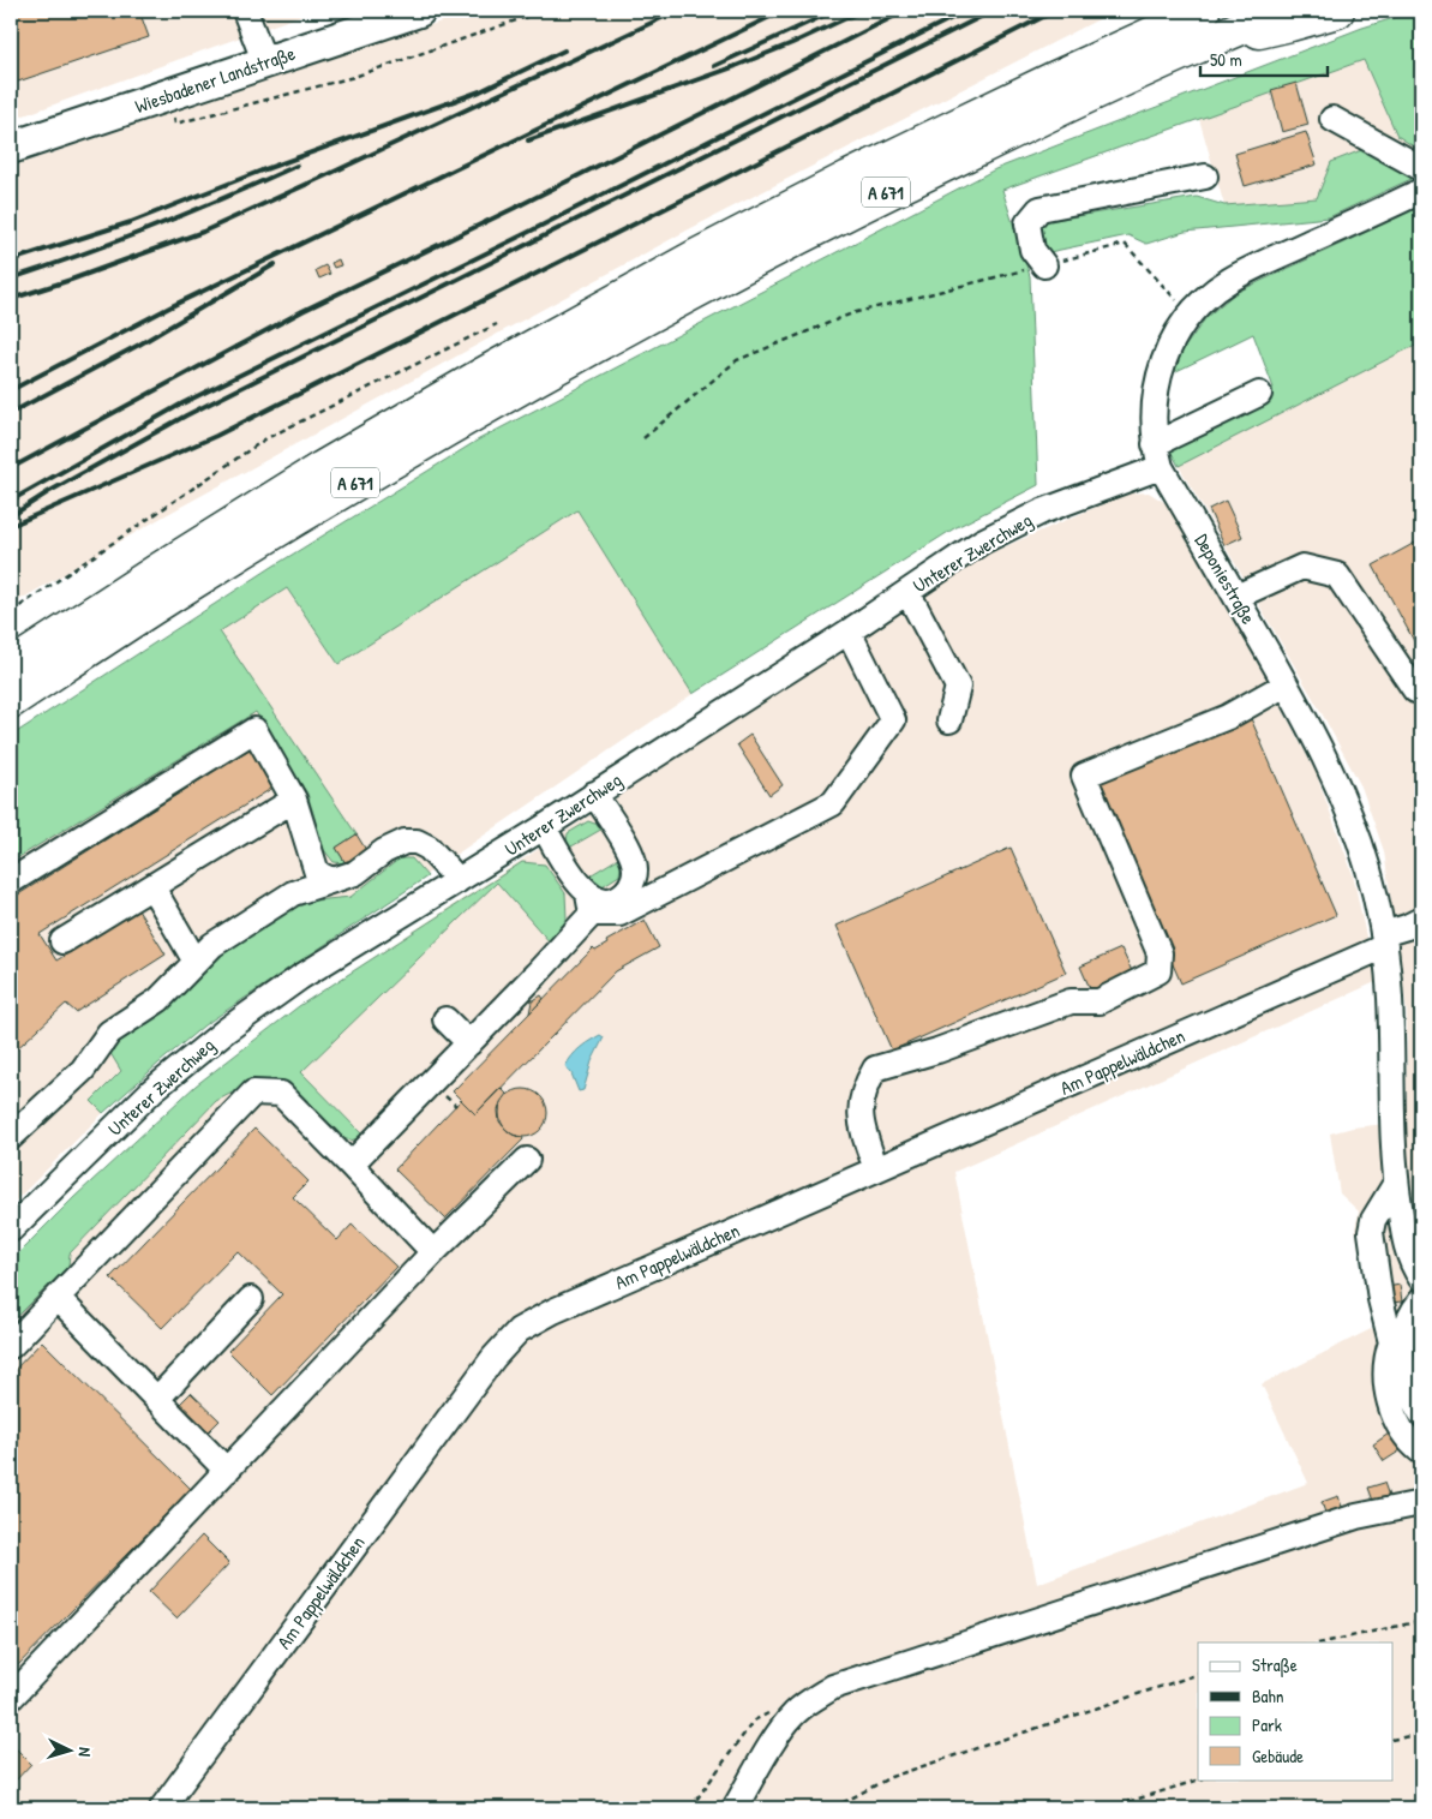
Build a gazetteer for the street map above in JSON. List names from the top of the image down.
{
  "streets": {
    "highway": ["A 671"],
    "main road": ["Wiesbadener Landstraße"],
    "street": ["Unterer Zwerchweg", "Deponiestraße", "Am Pappelwäldchen"]
  },
  "crossings": [
    ["Unterer Zwerchweg", "Deponiestraße"],
    ["Deponiestraße", "Am Pappelwäldchen"]
  ],
  "legend": [
    "Straße",
    "Bahn",
    "Park",
    "Gebäude"
  ],
  "scale_bar": "50 m",
  "north": "right"
}
